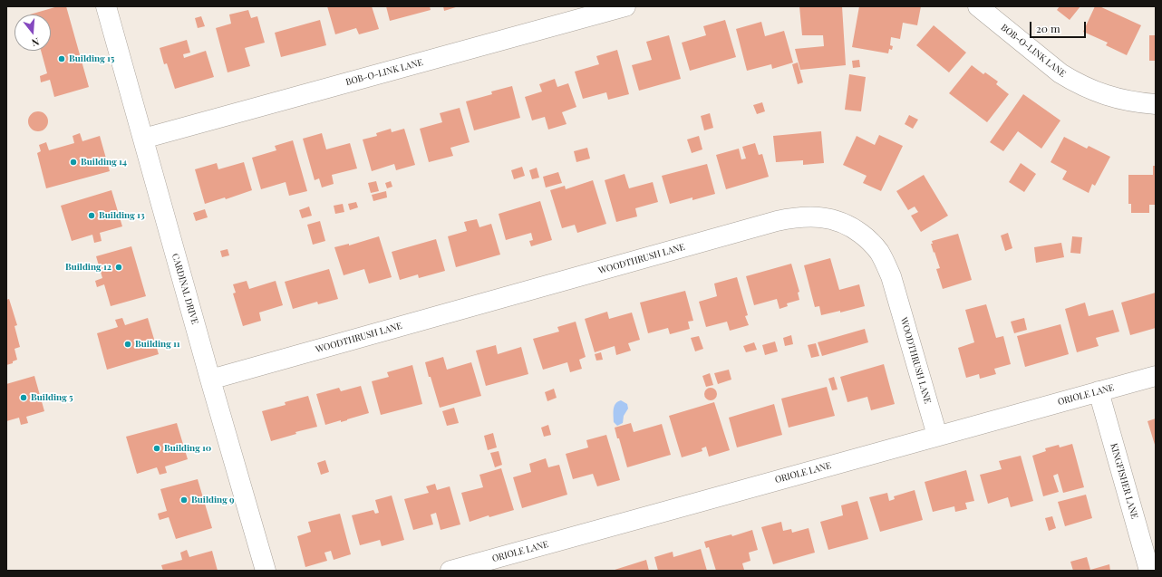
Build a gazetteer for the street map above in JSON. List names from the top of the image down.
{
  "streets": {
    "street": [
      "BOB-O-LINK LANE",
      "WOODTHRUSH LANE",
      "CARDINAL DRIVE",
      "ORIOLE LANE",
      "KINGFISHER LANE"
    ]
  },
  "crossings": [
    ["BOB-O-LINK LANE", "CARDINAL DRIVE"],
    ["WOODTHRUSH LANE", "CARDINAL DRIVE"],
    ["WOODTHRUSH LANE", "ORIOLE LANE"],
    ["ORIOLE LANE", "KINGFISHER LANE"]
  ],
  "places": [
    "Building 15",
    "Building 14",
    "Building 13",
    "Building 12",
    "Building 11",
    "Building 5",
    "Building 10",
    "Building 9"
  ],
  "scale_bar": "20 m",
  "north": "bottom"
}
